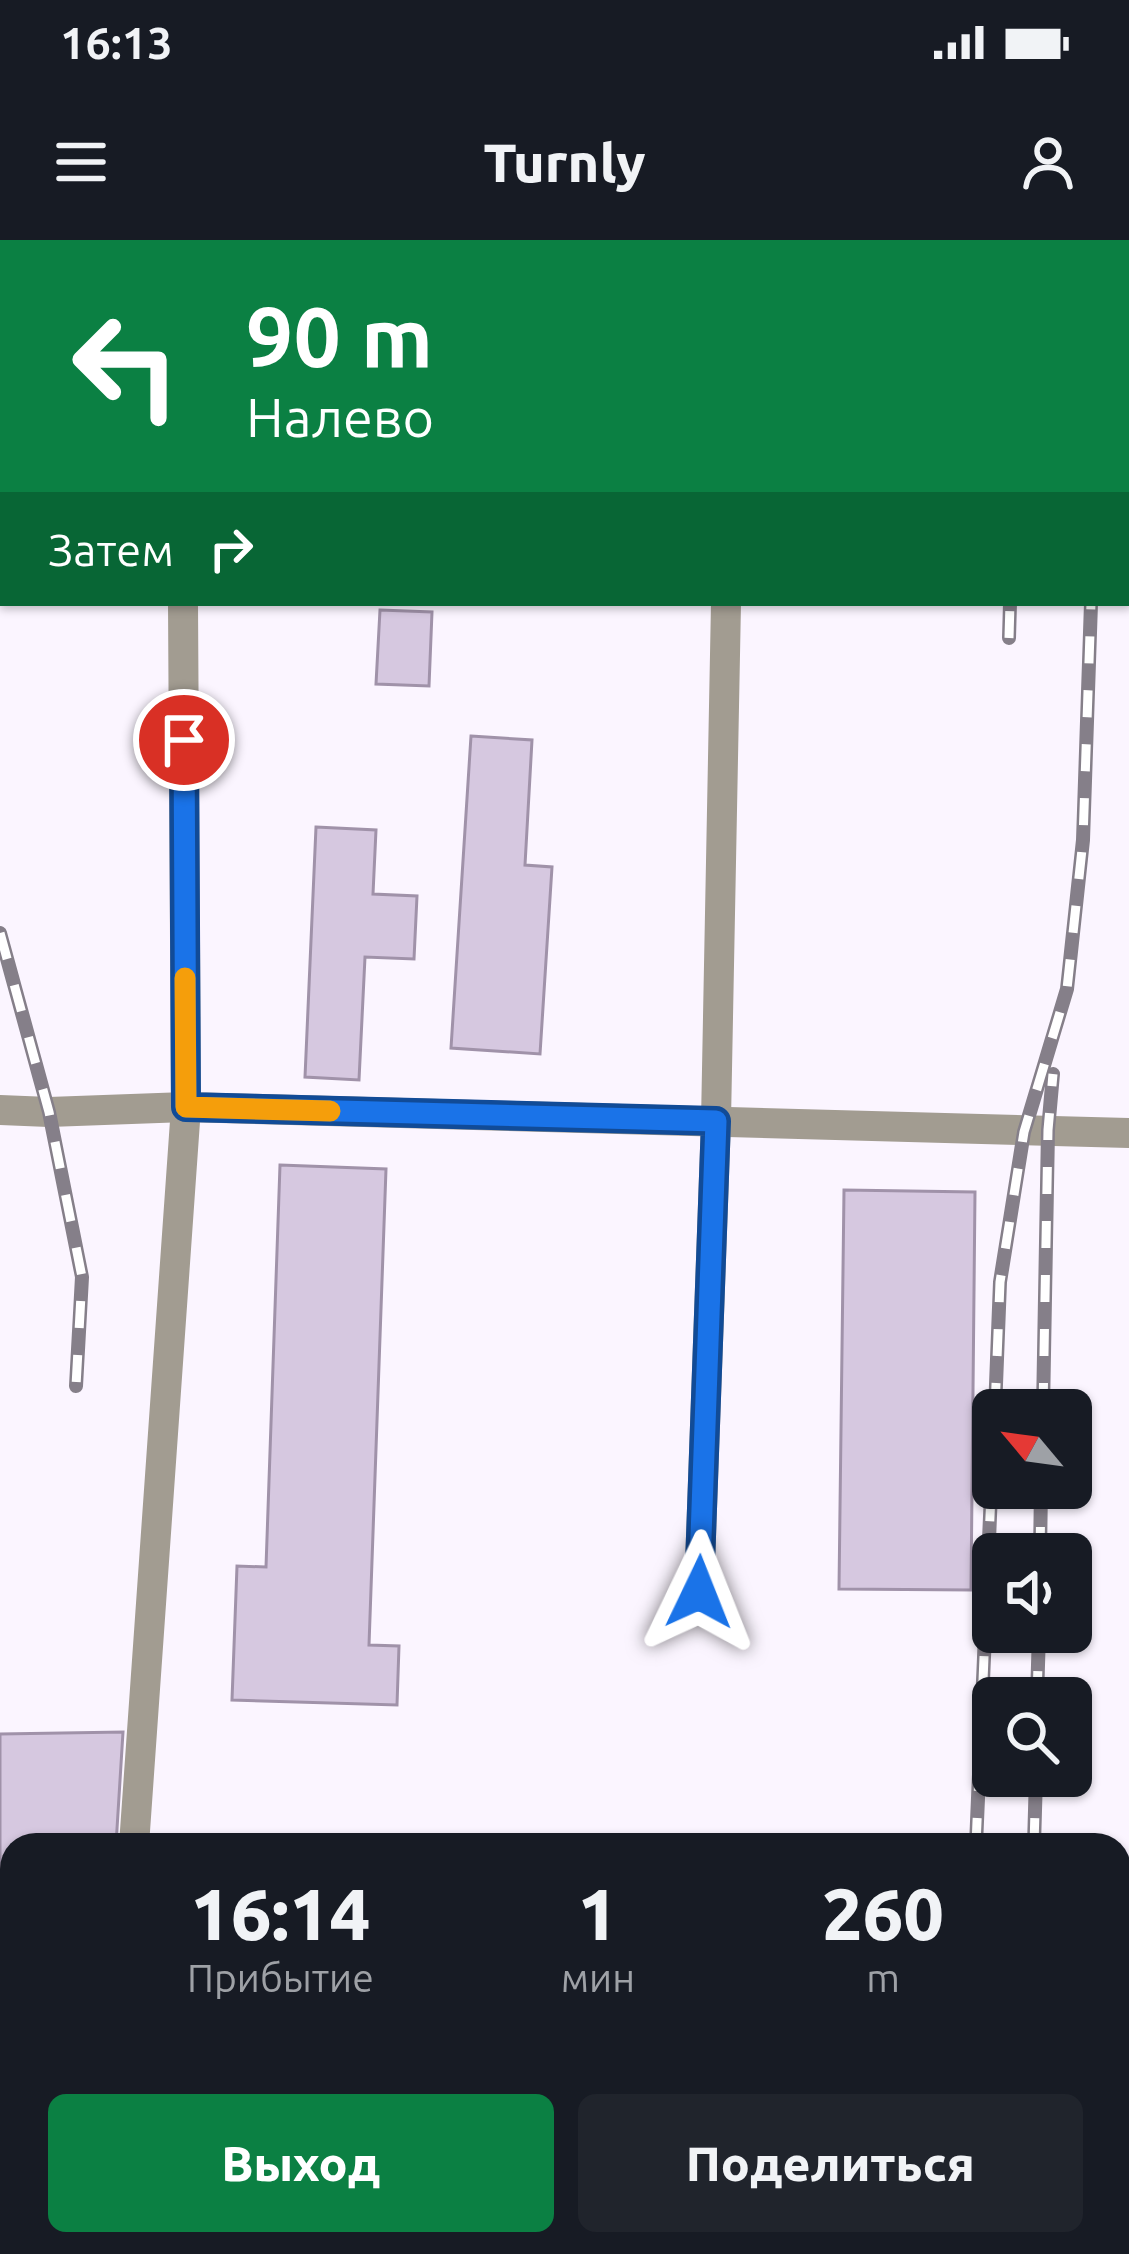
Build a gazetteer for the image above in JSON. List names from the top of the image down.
{
  "north": "top left",
  "page": {
    "status": "16:13",
    "header": "Turnly",
    "turn": ["90 m", "Налево"],
    "then": "Затем",
    "eta": [
      "16:14",
      "Прибытие",
      "1",
      "мин",
      "260",
      "m"
    ],
    "buttons": ["Выход", "Поделиться"]
  }
}
